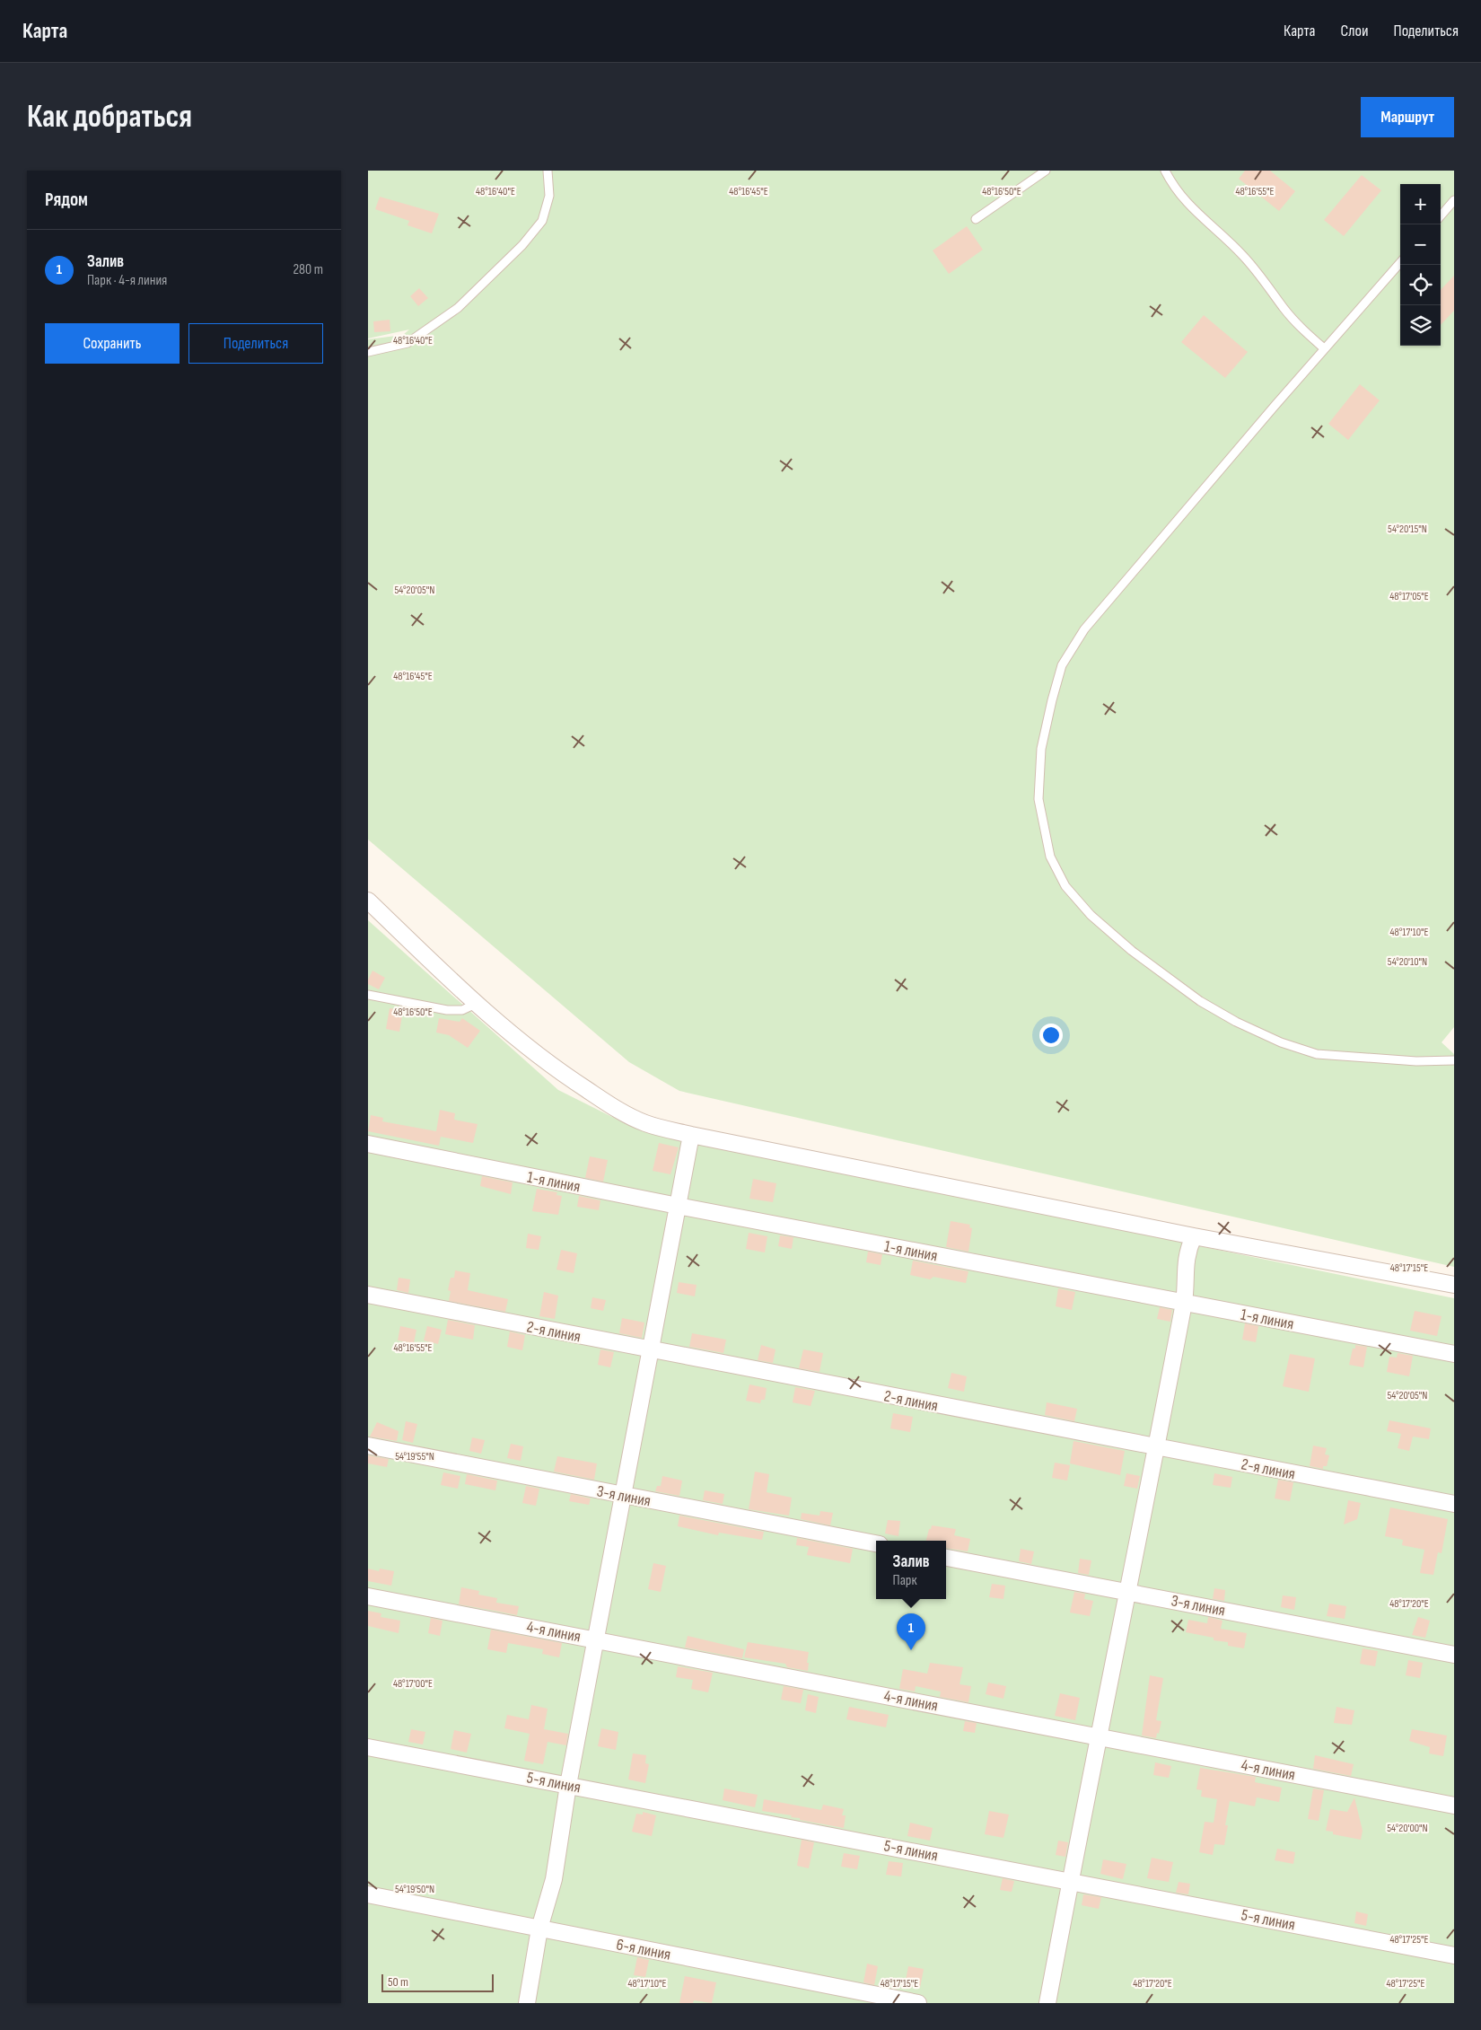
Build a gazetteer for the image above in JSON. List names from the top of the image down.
{
  "streets": {
    "street": [
      "1-я линия",
      "2-я линия",
      "3-я линия",
      "4-я линия",
      "5-я линия",
      "6-я линия"
    ]
  },
  "scale_bar": "50 m",
  "page": {
    "header": "Карта",
    "nav": ["Карта", "Слои", "Поделиться"],
    "buttons": [
      "Маршрут",
      ["Сохранить", "Поделиться"]
    ],
    "title": "Как добраться",
    "heading": "Рядом",
    "map_buttons": ["+", "−"],
    "list": [
      {
        "mark": "1",
        "name": "Залив",
        "note": "Парк · 4-я линия",
        "value": "280 m"
      }
    ],
    "popup": ["Залив", "Парк"],
    "pins": "1",
    "scale": "50 m"
  },
  "coordinates": [
    "48°16'40\"E",
    "48°16'45\"E",
    "48°16'50\"E",
    "48°16'55\"E",
    "54°20'15\"N",
    "54°20'05\"N",
    "48°17'05\"E",
    "48°17'10\"E",
    "54°20'10\"N",
    "48°17'15\"E",
    "54°19'55\"N",
    "48°17'20\"E",
    "48°17'00\"E",
    "54°20'00\"N",
    "54°19'50\"N",
    "48°17'25\"E"
  ]
}
